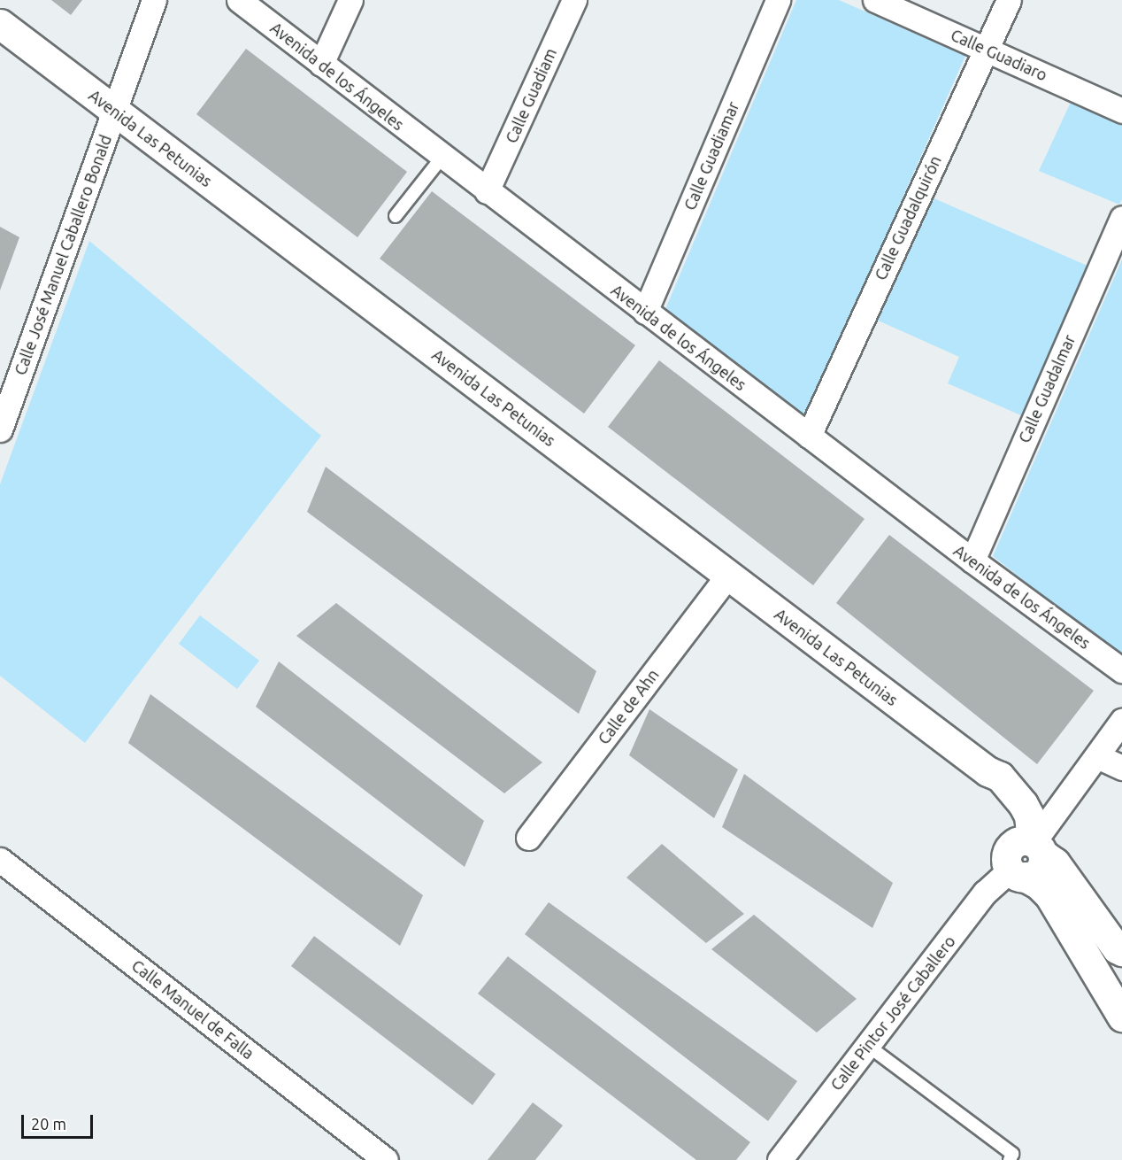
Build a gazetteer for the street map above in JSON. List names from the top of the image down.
{
  "streets": {
    "street": [
      "Calle Guadiaro",
      "Avenida de los Ángeles",
      "Calle Guadiam",
      "Avenida Las Petunias",
      "Calle Guadiamar",
      "Calle Guadalquirón",
      "Calle José Manuel Caballero Bonald",
      "Calle Guadalmar",
      "Calle de Ahn",
      "Calle Manuel de Falla",
      "Calle Pintor José Caballero"
    ]
  },
  "crossings": [
    ["Calle Guadiaro", "Calle Guadalquirón"],
    ["Avenida de los Ángeles", "Calle Guadiam"],
    ["Avenida de los Ángeles", "Calle Guadiamar"],
    ["Avenida de los Ángeles", "Calle Guadalquirón"],
    ["Avenida de los Ángeles", "Calle Guadalmar"],
    ["Avenida Las Petunias", "Calle José Manuel Caballero Bonald"],
    ["Avenida Las Petunias", "Calle de Ahn"],
    ["Avenida Las Petunias", "Calle Pintor José Caballero"]
  ],
  "scale_bar": "20 m"
}
